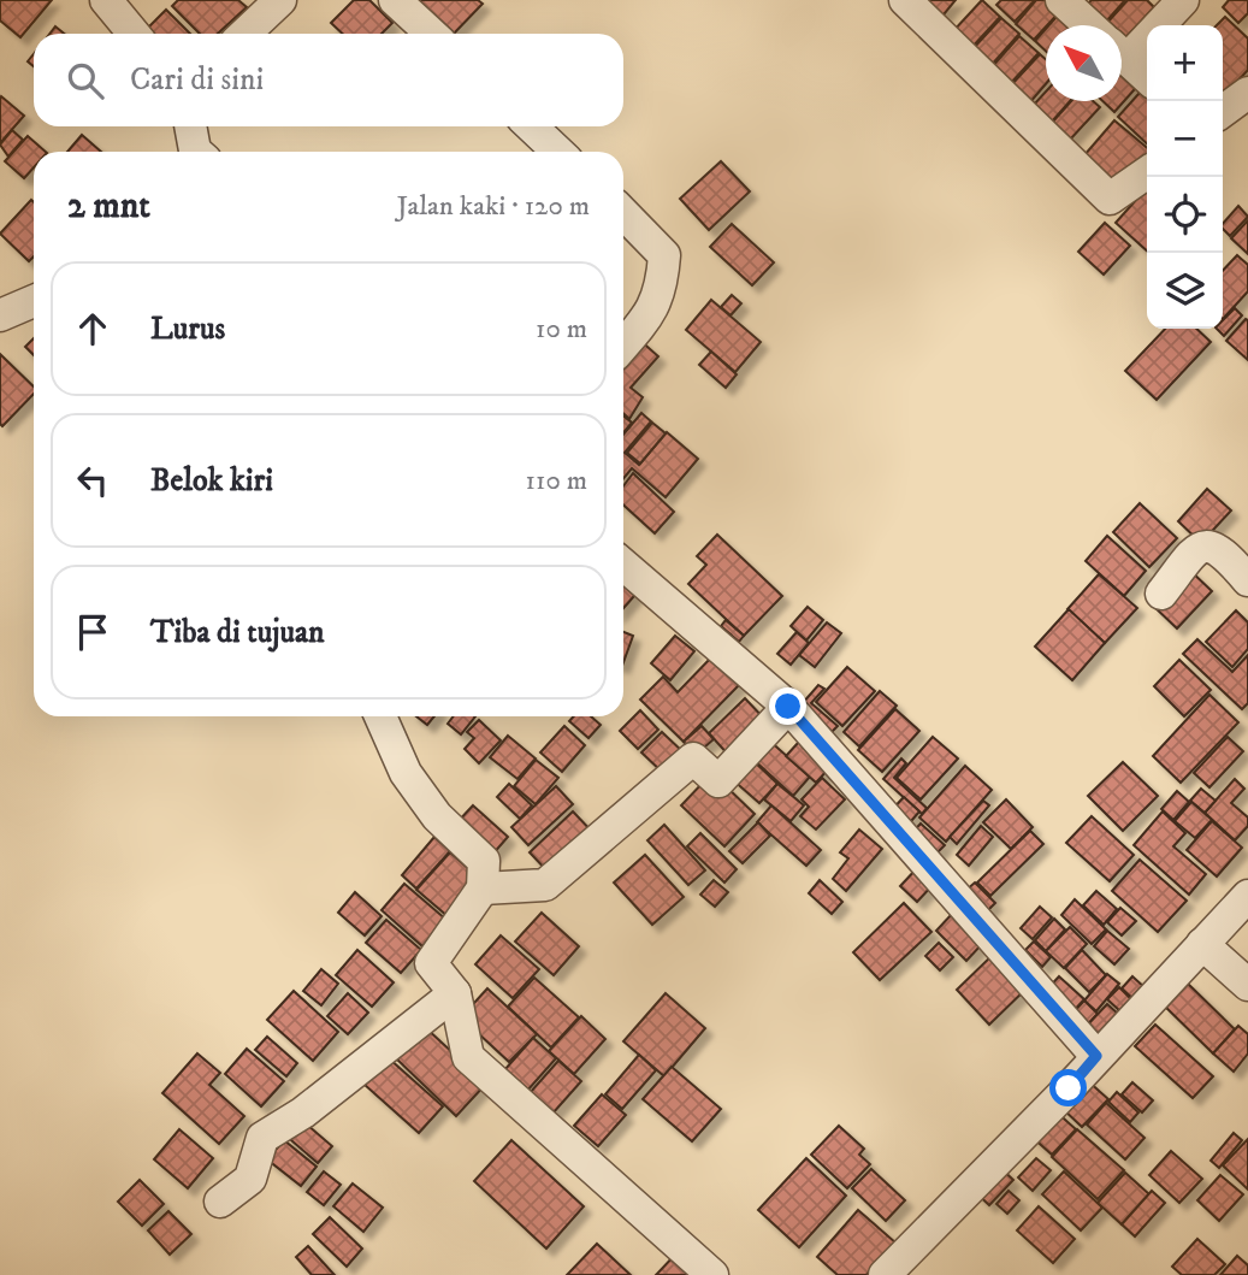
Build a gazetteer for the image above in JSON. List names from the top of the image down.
{
  "north": "top left",
  "page": {
    "map_buttons": ["+", "−"],
    "search": "Cari di sini",
    "heading": ["2 mnt", "Jalan kaki · 120 m"],
    "list": [
      ["Lurus", "10 m"],
      ["Belok kiri", "110 m"],
      "Tiba di tujuan"
    ]
  }
}
